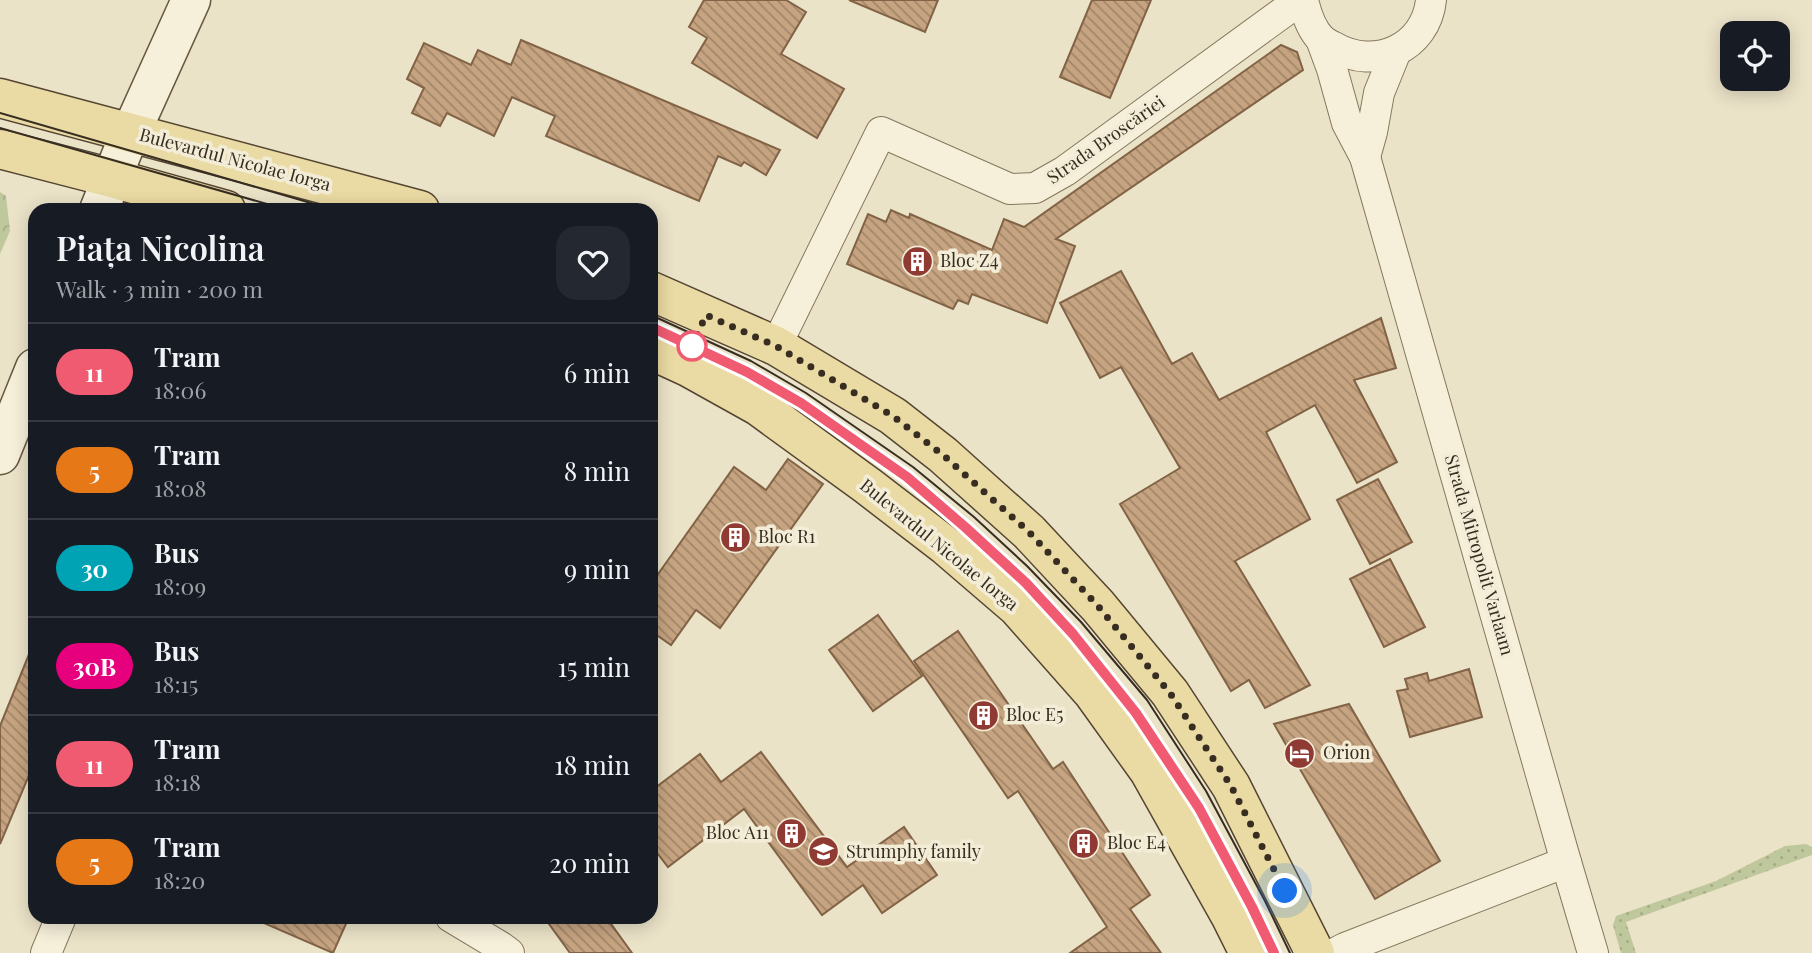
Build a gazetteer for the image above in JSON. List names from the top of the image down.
{
  "streets": {
    "main road": ["Bulevardul Nicolae Iorga"],
    "street": ["Strada Broscăriei", "Strada Mitropolit Varlaam"]
  },
  "crossings": [
    ["Strada Broscăriei", "Strada Mitropolit Varlaam"]
  ],
  "places": {
    "building": [
      "Bloc Z4",
      "Bloc R1",
      "Bloc E5",
      "Bloc A11",
      "Bloc E4"
    ],
    "hotel": ["Orion"],
    "school or university": ["Strumphy family"]
  },
  "lines": ["tram line 11"],
  "page": {
    "heading": ["Piața Nicolina", "Walk · 3 min · 200 m"],
    "list": [
      {
        "mark": "11",
        "name": "Tram",
        "note": "18:06",
        "value": "6 min"
      },
      {
        "mark": "5",
        "name": "Tram",
        "note": "18:08",
        "value": "8 min"
      },
      {
        "mark": "30",
        "name": "Bus",
        "note": "18:09",
        "value": "9 min"
      },
      {
        "mark": "30B",
        "name": "Bus",
        "note": "18:15",
        "value": "15 min"
      },
      {
        "mark": "11",
        "name": "Tram",
        "note": "18:18",
        "value": "18 min"
      },
      {
        "mark": "5",
        "name": "Tram",
        "note": "18:20",
        "value": "20 min"
      }
    ]
  }
}
